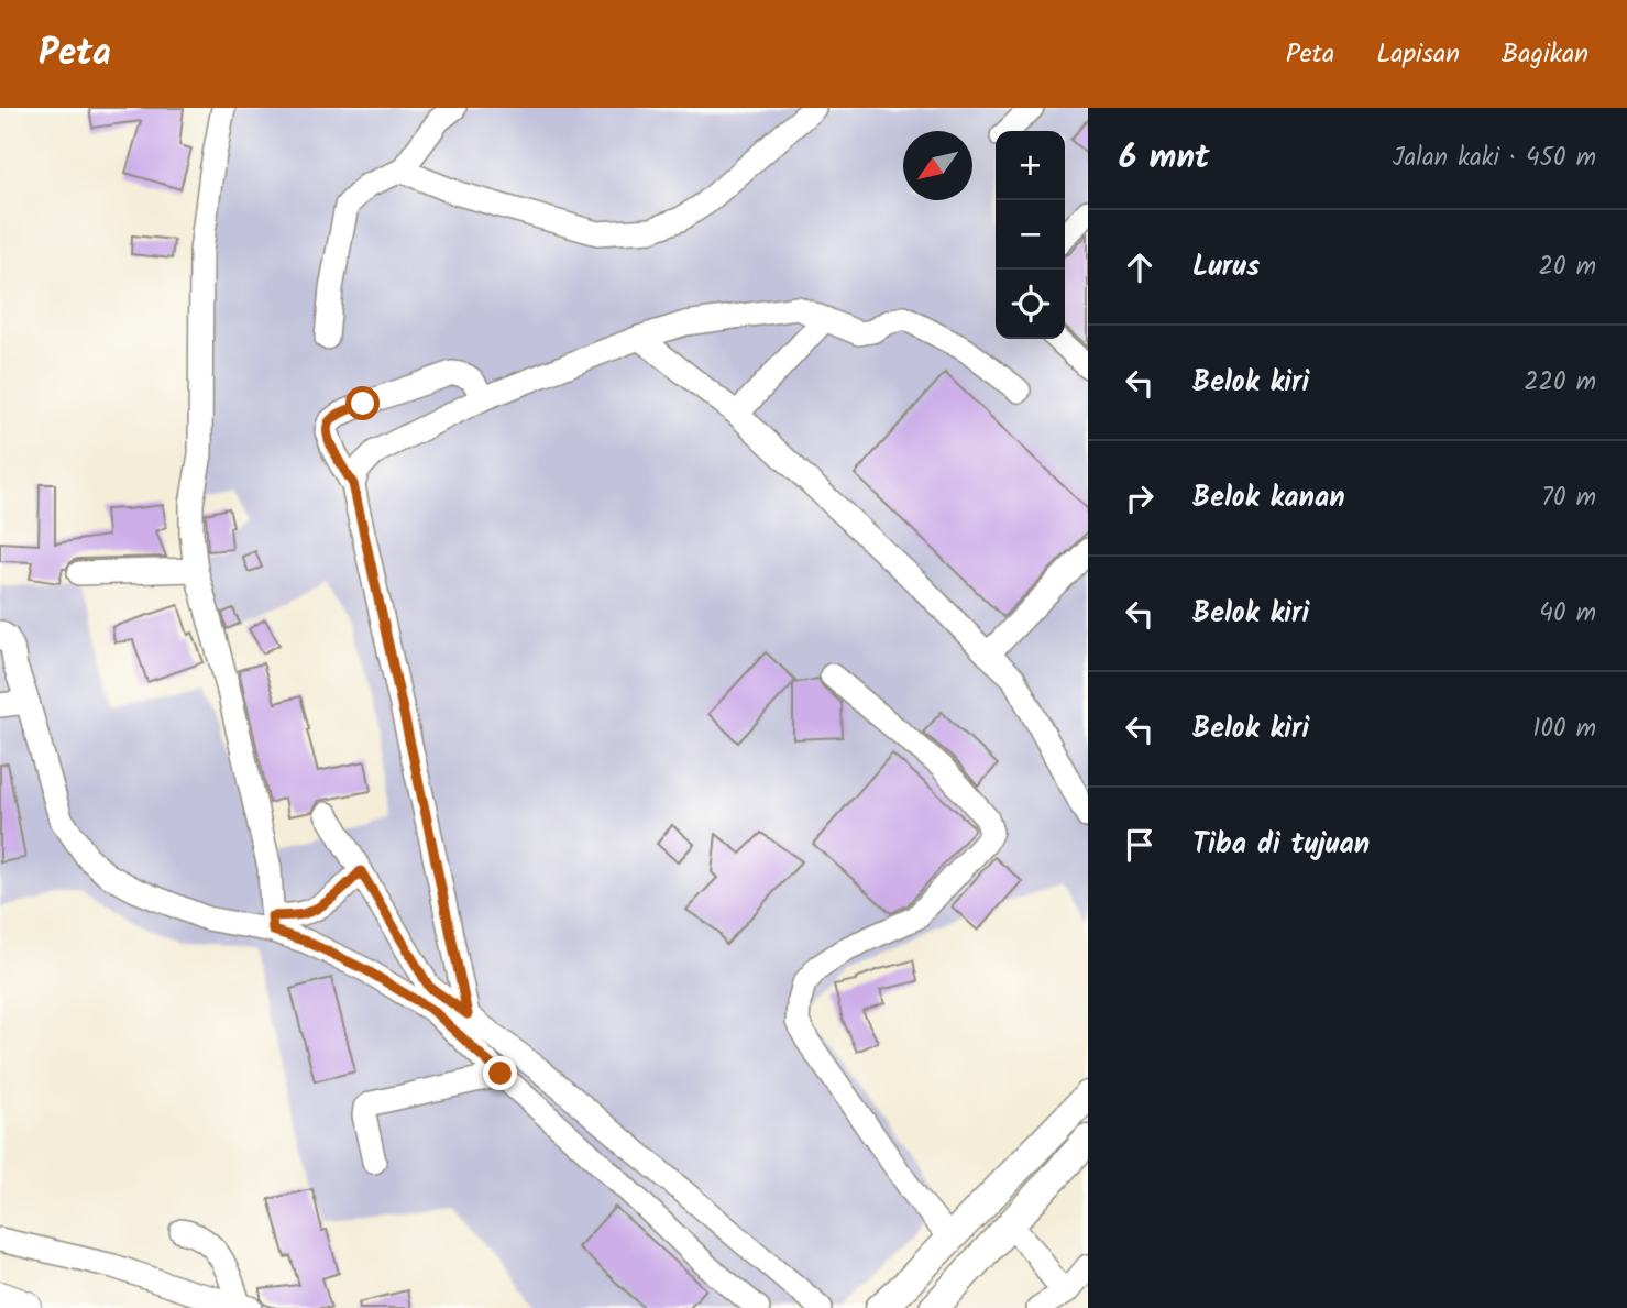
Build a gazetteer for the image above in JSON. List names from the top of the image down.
{
  "north": "bottom left",
  "page": {
    "header": "Peta",
    "nav": ["Peta", "Lapisan", "Bagikan"],
    "heading": ["6 mnt", "Jalan kaki · 450 m"],
    "map_buttons": ["+", "−"],
    "list": [
      ["Lurus", "20 m"],
      ["Belok kiri", "220 m"],
      ["Belok kanan", "70 m"],
      ["Belok kiri", "40 m"],
      ["Belok kiri", "100 m"],
      "Tiba di tujuan"
    ]
  }
}
